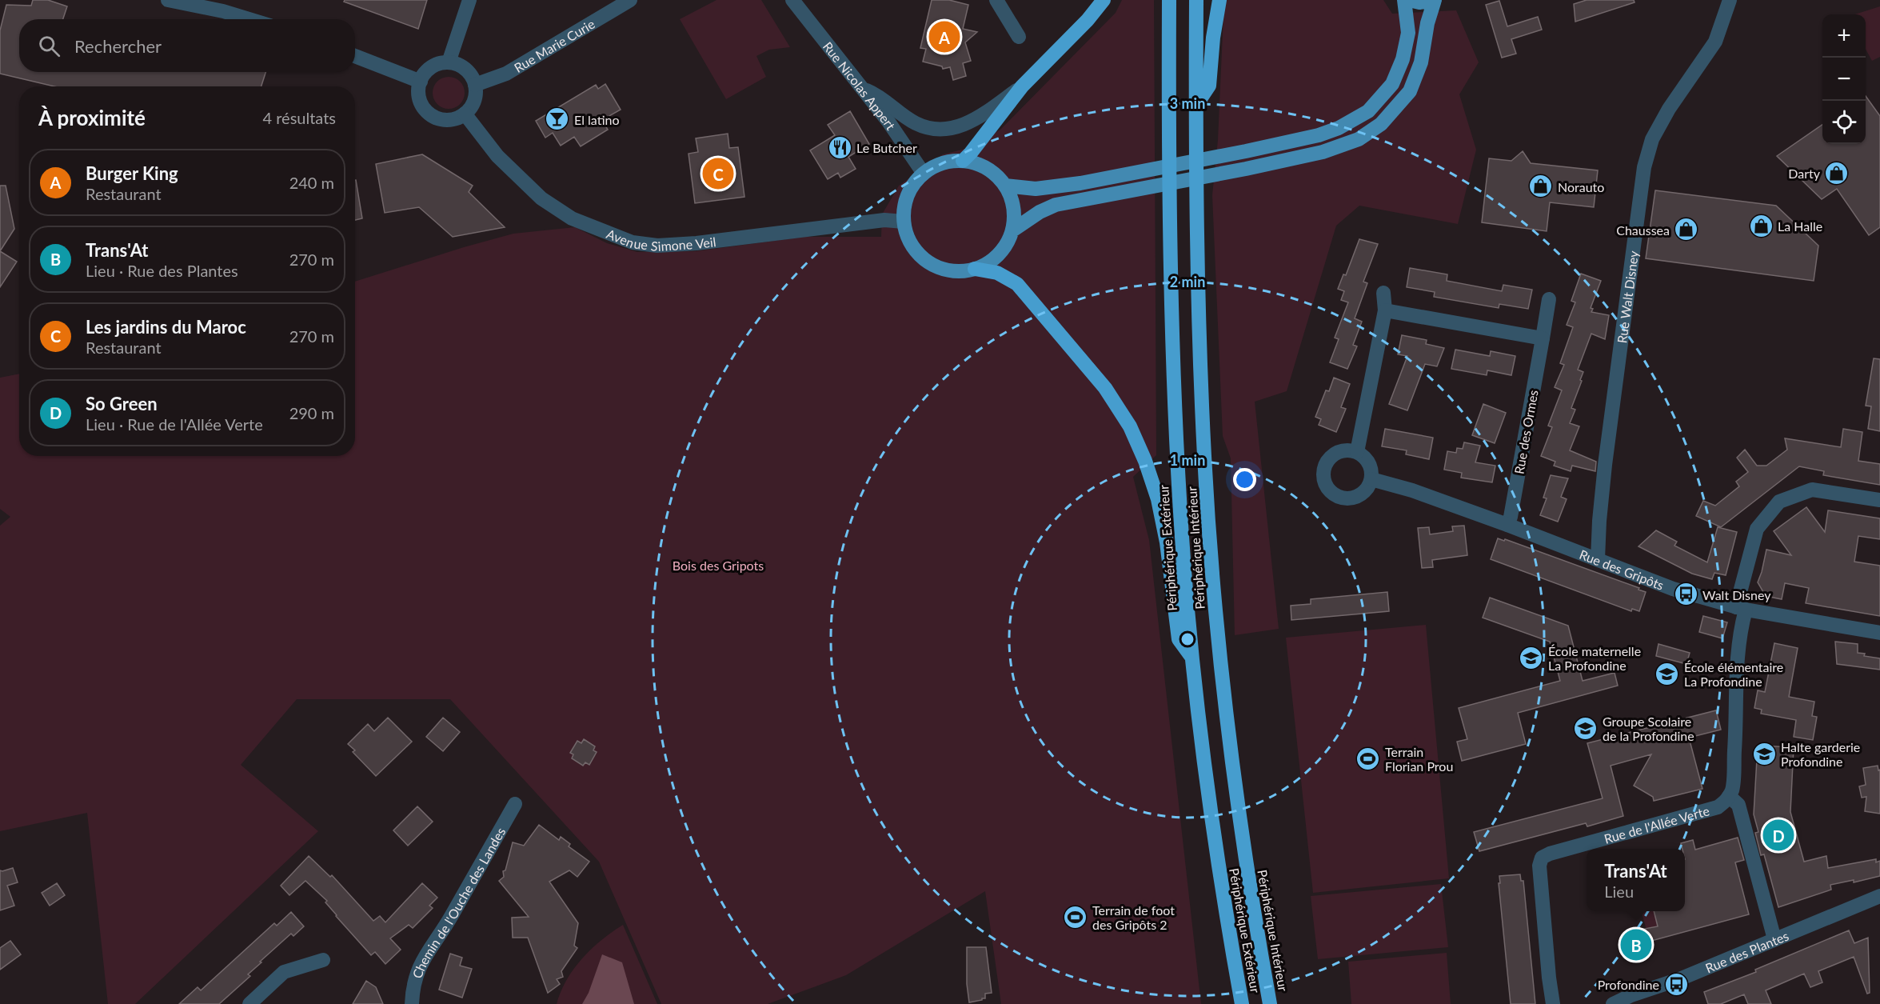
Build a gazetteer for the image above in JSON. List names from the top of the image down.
{
  "streets": {
    "highway": ["Périphérique Extérieur", "Périphérique Intérieur"],
    "street": [
      "Rue Marie Curie",
      "Rue Nicolas Appert",
      "Avenue Simone Veil",
      "Rue Walt Disney",
      "Rue des Ormes",
      "Rue des Gripôts",
      "Rue de l'Allée Verte",
      "Chemin de l'Ouche des Landes",
      "Rue des Plantes"
    ]
  },
  "crossings": [
    ["Rue Marie Curie", "Avenue Simone Veil"],
    ["Rue Nicolas Appert", "Avenue Simone Veil"],
    ["Rue Walt Disney", "Rue des Gripôts"],
    ["Rue des Ormes", "Rue des Gripôts"]
  ],
  "parks": ["Bois des Gripots"],
  "places": {
    "bar": ["El latino"],
    "restaurant": ["Le Butcher"],
    "shop": [
      "Darty",
      "Norauto",
      "La Halle",
      "Chaussea"
    ],
    "bus stop": ["Walt Disney", "Profondine"],
    "school or university": [
      "École maternelle La Profondine",
      "École élémentaire La Profondine",
      "Groupe Scolaire de la Profondine",
      "Halte garderie Profondine"
    ],
    "sports": ["Terrain Florian Prou", "Terrain de foot des Gripôts 2"]
  },
  "page": {
    "map_buttons": ["+", "−"],
    "pins": [
      "A",
      "C",
      "D",
      "B"
    ],
    "search": "Rechercher",
    "heading": ["À proximité", "4 résultats"],
    "list": [
      {
        "mark": "A",
        "name": "Burger King",
        "note": "Restaurant",
        "value": "240 m"
      },
      {
        "mark": "B",
        "name": "Trans'At",
        "note": "Lieu · Rue des Plantes",
        "value": "270 m"
      },
      {
        "mark": "C",
        "name": "Les jardins du Maroc",
        "note": "Restaurant",
        "value": "270 m"
      },
      {
        "mark": "D",
        "name": "So Green",
        "note": "Lieu · Rue de l'Allée Verte",
        "value": "290 m"
      }
    ],
    "popup": ["Trans'At", "Lieu"]
  },
  "rings": ["3 min", "2 min", "1 min"]
}
